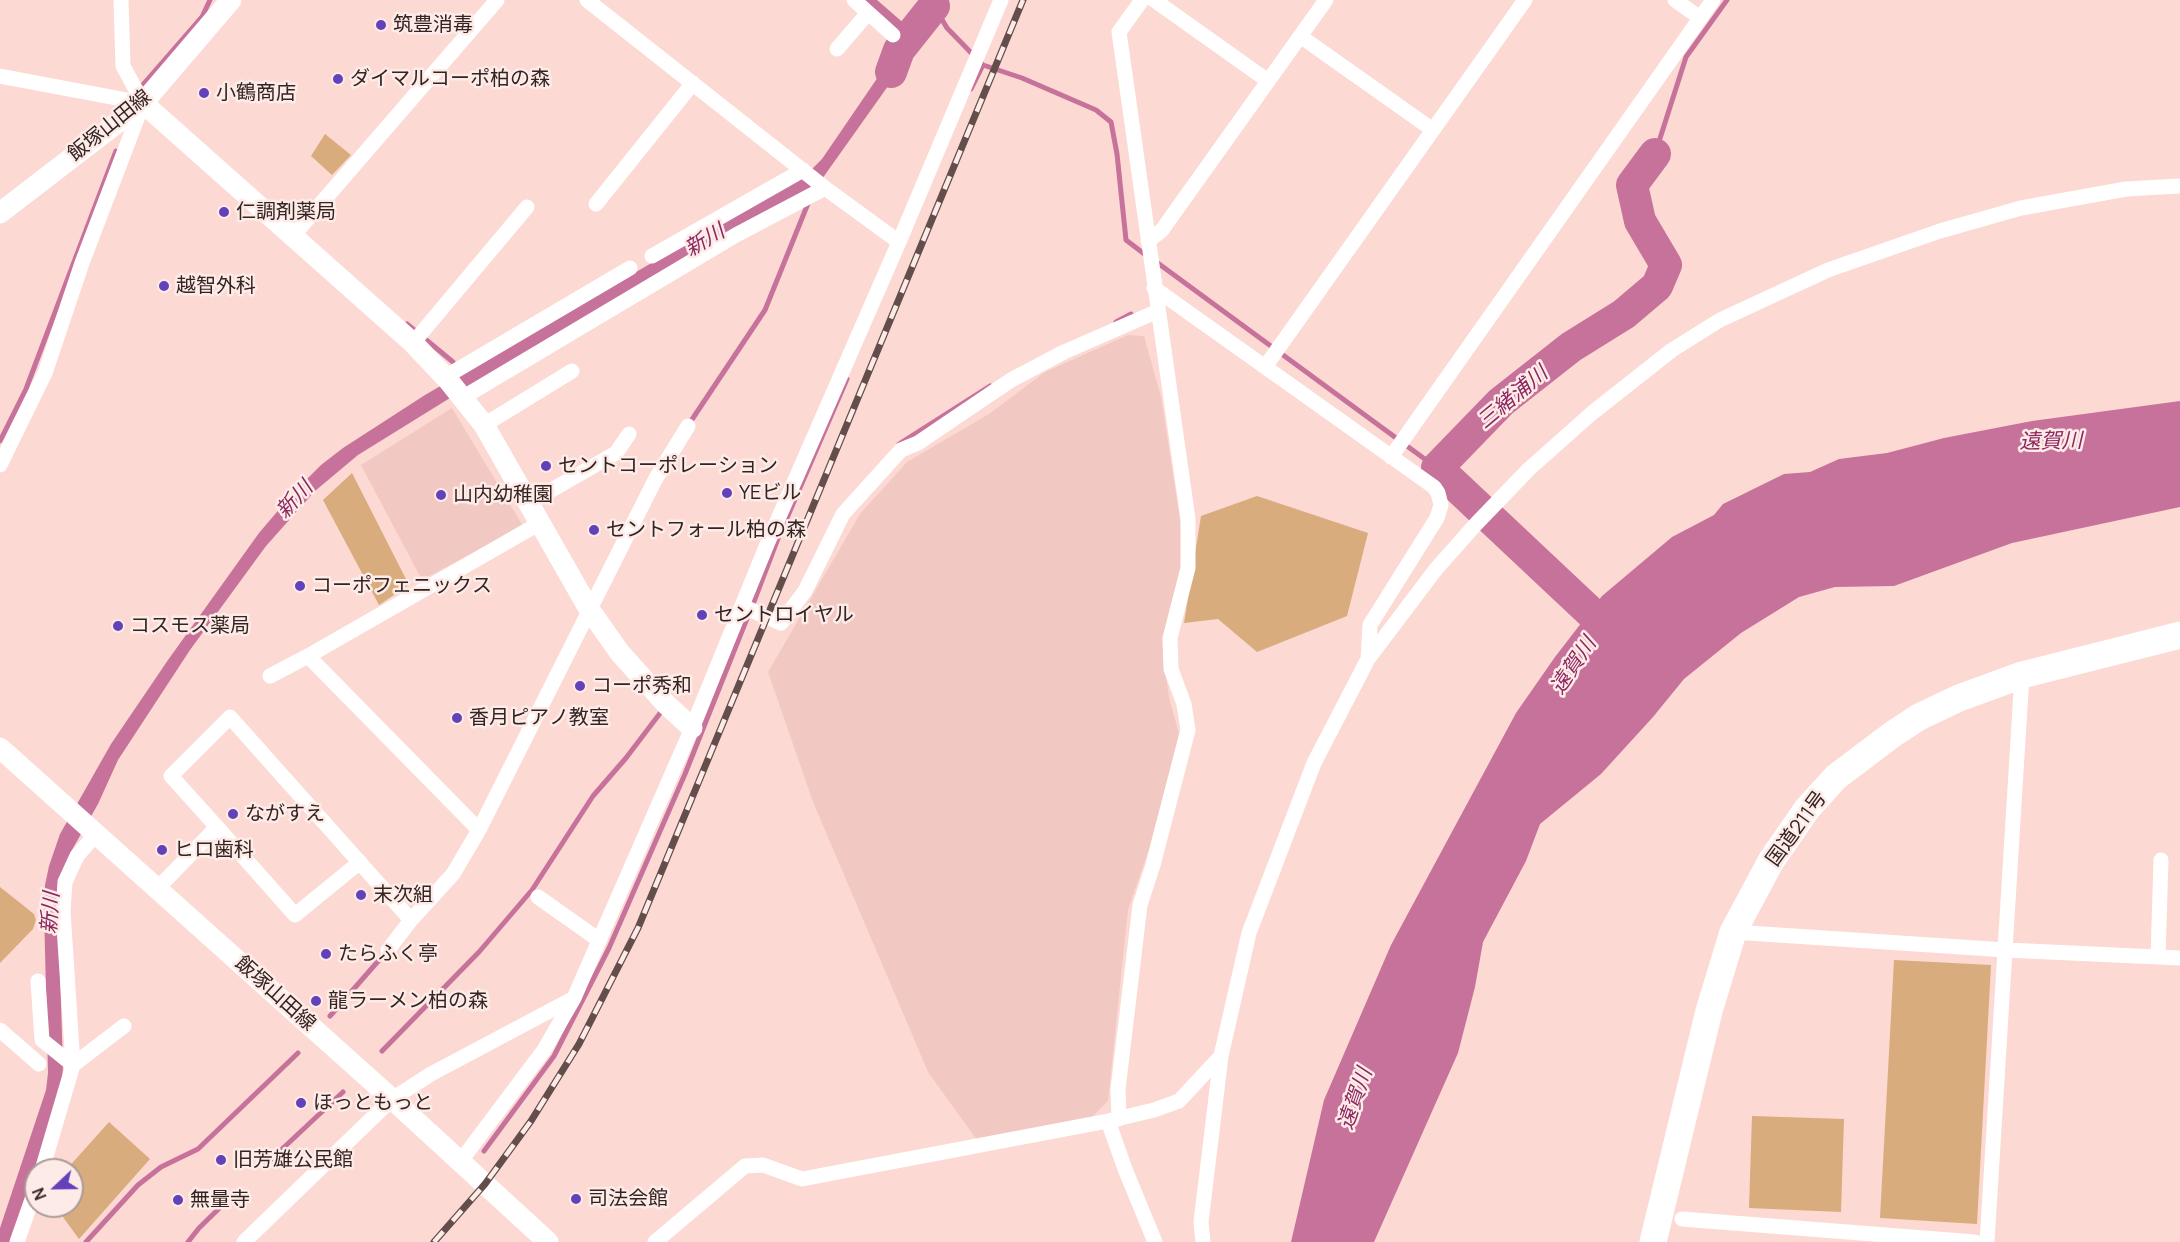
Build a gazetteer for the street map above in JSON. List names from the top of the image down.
{
  "streets": {
    "highway": ["国道211号"],
    "main road": ["飯塚山田線"]
  },
  "water": ["新川", "三緒浦川", "遠賀川"],
  "places": [
    "筑豊消毒",
    "ダイマルコーポ柏の森",
    "小鶴商店",
    "仁調剤薬局",
    "越智外科",
    "セントコーポレーション",
    "YEビル",
    "山内幼稚園",
    "セントフォール柏の森",
    "コーポフェニックス",
    "セントロイヤル",
    "コスモス薬局",
    "コーポ秀和",
    "香月ピアノ教室",
    "ながすえ",
    "ヒロ歯科",
    "末次組",
    "たらふく亭",
    "龍ラーメン柏の森",
    "ほっともっと",
    "旧芳雄公民館",
    "司法会館",
    "無量寺"
  ],
  "north": "left"
}
